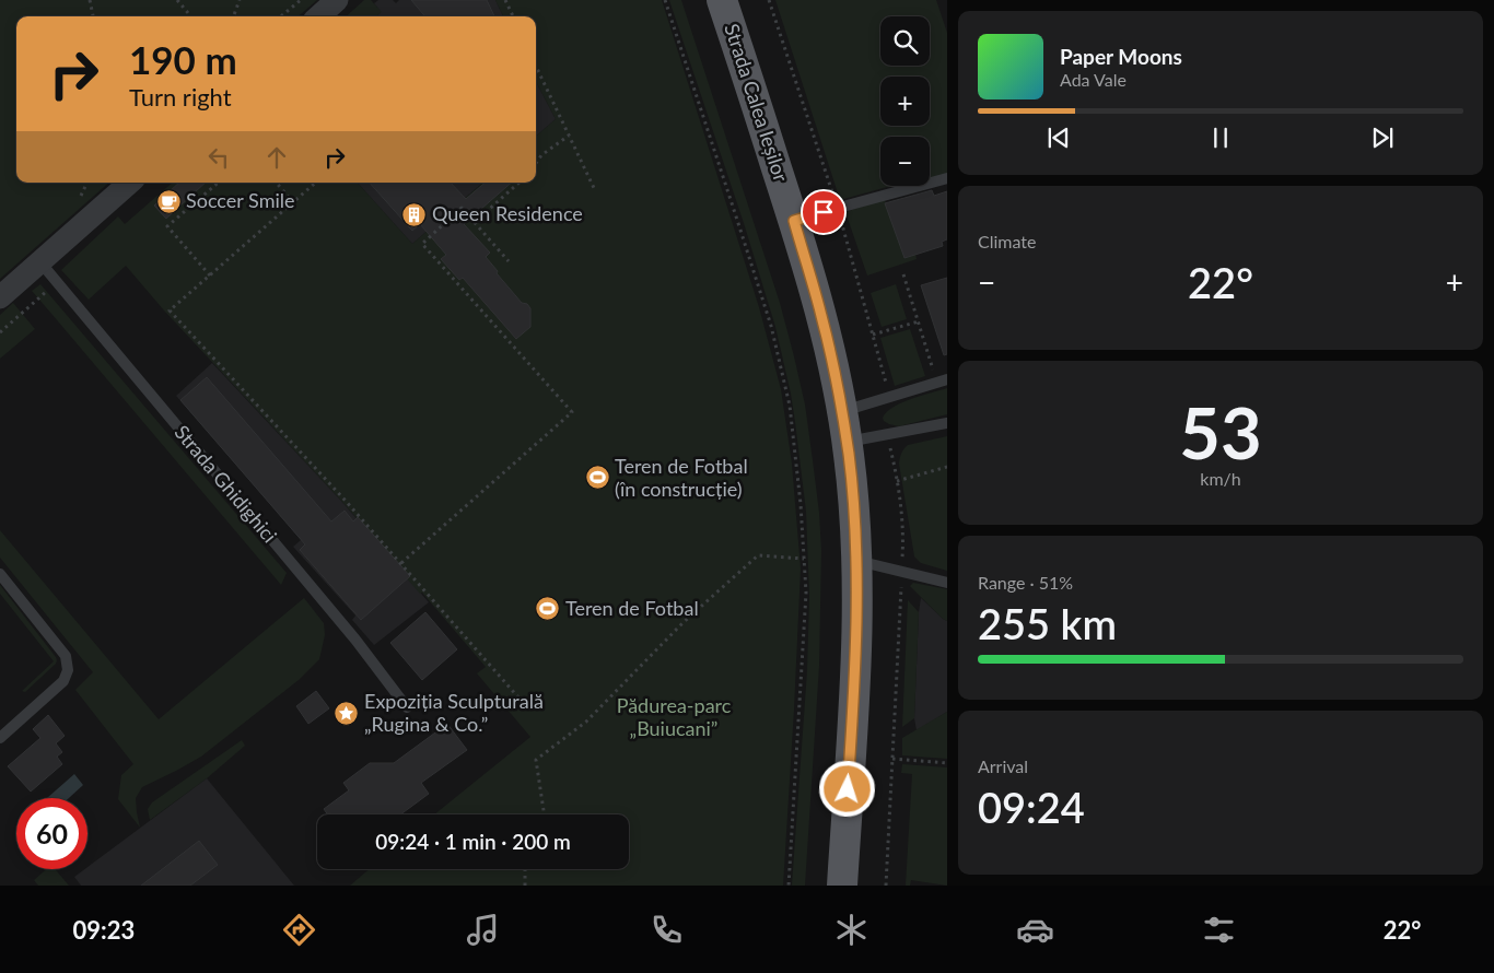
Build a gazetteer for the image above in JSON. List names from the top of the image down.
{
  "streets": {
    "main road": ["Strada Calea Ieșilor"],
    "lane": ["Strada Ghidighici"]
  },
  "parks": ["Pădurea-parc „Buiucani”"],
  "places": {
    "cafe": ["Soccer Smile"],
    "building": ["Queen Residence"],
    "sports": ["Teren de Fotbal (în construcție)", "Teren de Fotbal"],
    "place": ["Expoziția Sculpturală „Rugina & Co.”"]
  },
  "page": {
    "map_buttons": ["+", "−"],
    "turn": ["190 m", "Turn right"],
    "song": ["Paper Moons", "Ada Vale"],
    "tile": [
      "Climate",
      ["53", "km/h"],
      ["Range · 51%", "255 km"],
      ["Arrival", "09:24"]
    ],
    "heat": ["−", "22°", "+"],
    "limit": "60",
    "trip": "09:24 · 1 min · 200 m",
    "tabs": ["09:23", "22°"]
  }
}
